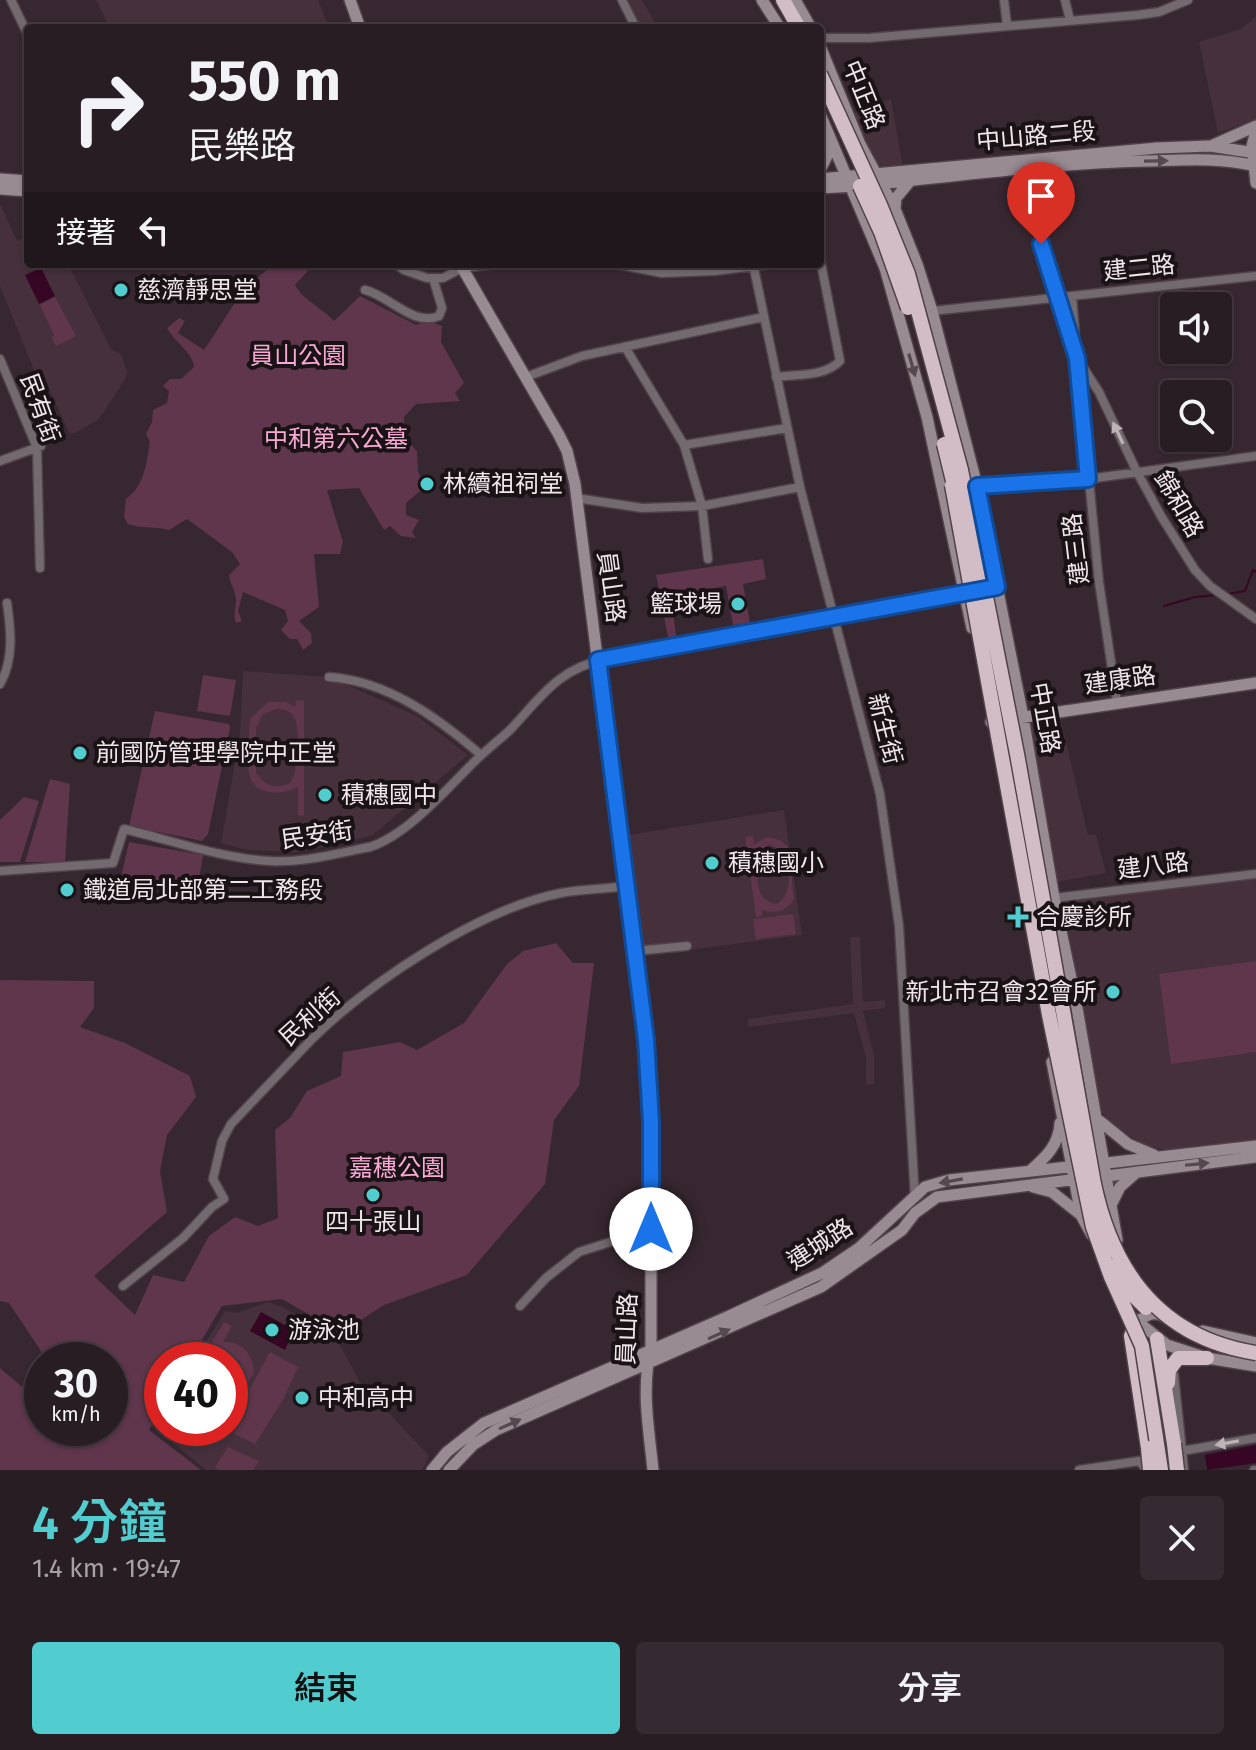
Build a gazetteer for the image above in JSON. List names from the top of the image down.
{
  "streets": {
    "main road": [
      "中正路",
      "中山路二段",
      "員山路",
      "建康路",
      "連城路"
    ],
    "street": [
      "建二路",
      "民有街",
      "錦和路",
      "建三路",
      "新生街",
      "民安街",
      "建八路",
      "民利街"
    ]
  },
  "crossings": [
    ["中正路", "中山路二段"],
    ["中正路", "建二路"],
    ["中正路", "建康路"],
    ["中正路", "民安街"],
    ["中正路", "連城路"],
    ["中山路二段", "錦和路"],
    ["建二路", "錦和路"],
    ["建二路", "建三路"],
    ["錦和路", "建三路"],
    ["建三路", "建康路"],
    ["員山路", "民安街"],
    ["員山路", "民利街"],
    ["員山路", "連城路"],
    ["新生街", "民安街"],
    ["新生街", "連城路"]
  ],
  "parks": ["員山公園", "中和第六公墓", "嘉穗公園"],
  "places": {
    "other": [
      "慈濟靜思堂",
      "林續祖祠堂",
      "籃球場",
      "前國防管理學院中正堂",
      "積穗國中",
      "積穗國小",
      "鐵道局北部第二工務段",
      "新北市召會32會所",
      "四十張山",
      "游泳池",
      "中和高中"
    ],
    "health": ["合慶診所"]
  },
  "page": {
    "turn": ["550 m", "民樂路"],
    "then": "接著",
    "speed": "30 km/h",
    "limit": "40",
    "heading": ["4 分鐘", "1.4 km · 19:47"],
    "buttons": ["結束", "分享"]
  }
}
